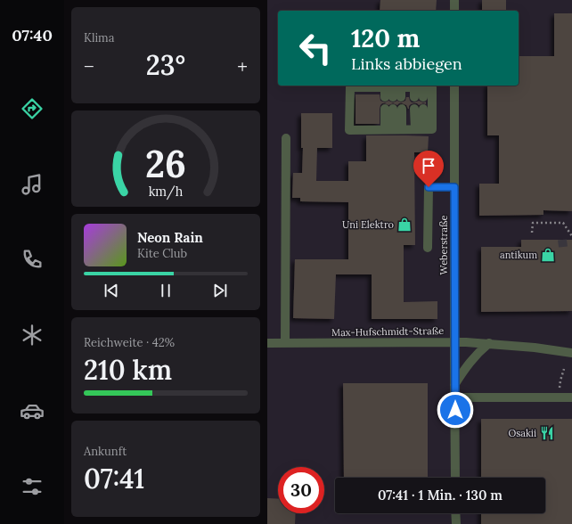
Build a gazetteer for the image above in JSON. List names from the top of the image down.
{
  "streets": {
    "street": ["Weberstraße", "Max-Hufschmidt-Straße"]
  },
  "crossings": [
    ["Weberstraße", "Max-Hufschmidt-Straße"]
  ],
  "places": {
    "shop": ["Uni Elektro", "antikum"],
    "restaurant": ["Osakii"]
  },
  "page": {
    "tabs": "07:40",
    "tile": [
      "Klima",
      ["Reichweite · 42%", "210 km"],
      ["Ankunft", "07:41"]
    ],
    "turn": ["120 m", "Links abbiegen"],
    "heat": ["−", "23°", "+"],
    "song": ["Neon Rain", "Kite Club"],
    "limit": "30",
    "trip": "07:41 · 1 Min. · 130 m",
    "gauge": ["26", "km/h"]
  }
}
